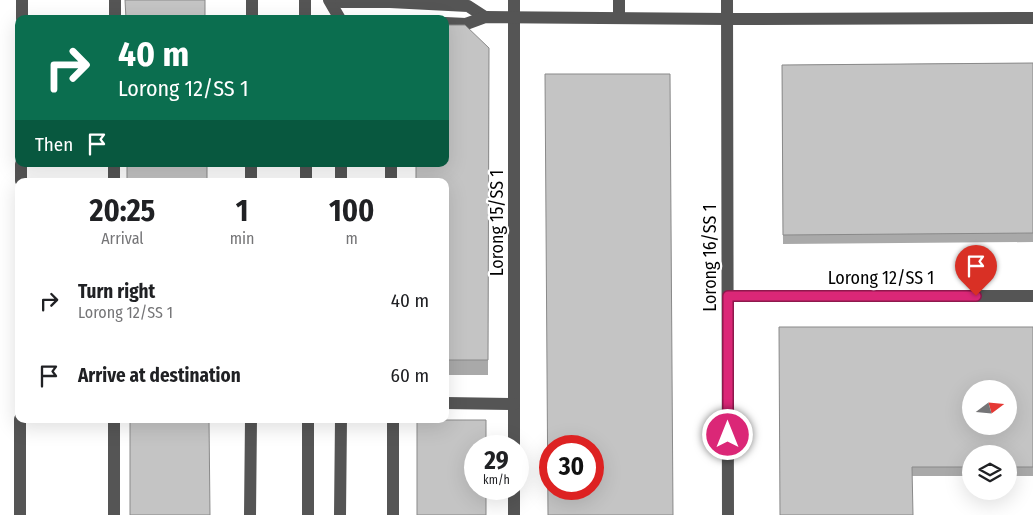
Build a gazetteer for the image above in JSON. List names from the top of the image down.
{
  "streets": {
    "street": ["Lorong 15/SS 1", "Lorong 16/SS 1", "Lorong 12/SS 1"]
  },
  "crossings": [
    ["Lorong 16/SS 1", "Lorong 12/SS 1"]
  ],
  "north": "right",
  "page": {
    "turn": ["40 m", "Lorong 12/SS 1"],
    "then": "Then",
    "eta": [
      "20:25",
      "Arrival",
      "1",
      "min",
      "100",
      "m"
    ],
    "list": [
      {
        "name": "Turn right",
        "note": "Lorong 12/SS 1",
        "value": "40 m"
      },
      {
        "name": "Arrive at destination",
        "value": "60 m"
      }
    ],
    "speed": "29 km/h",
    "limit": "30"
  }
}
